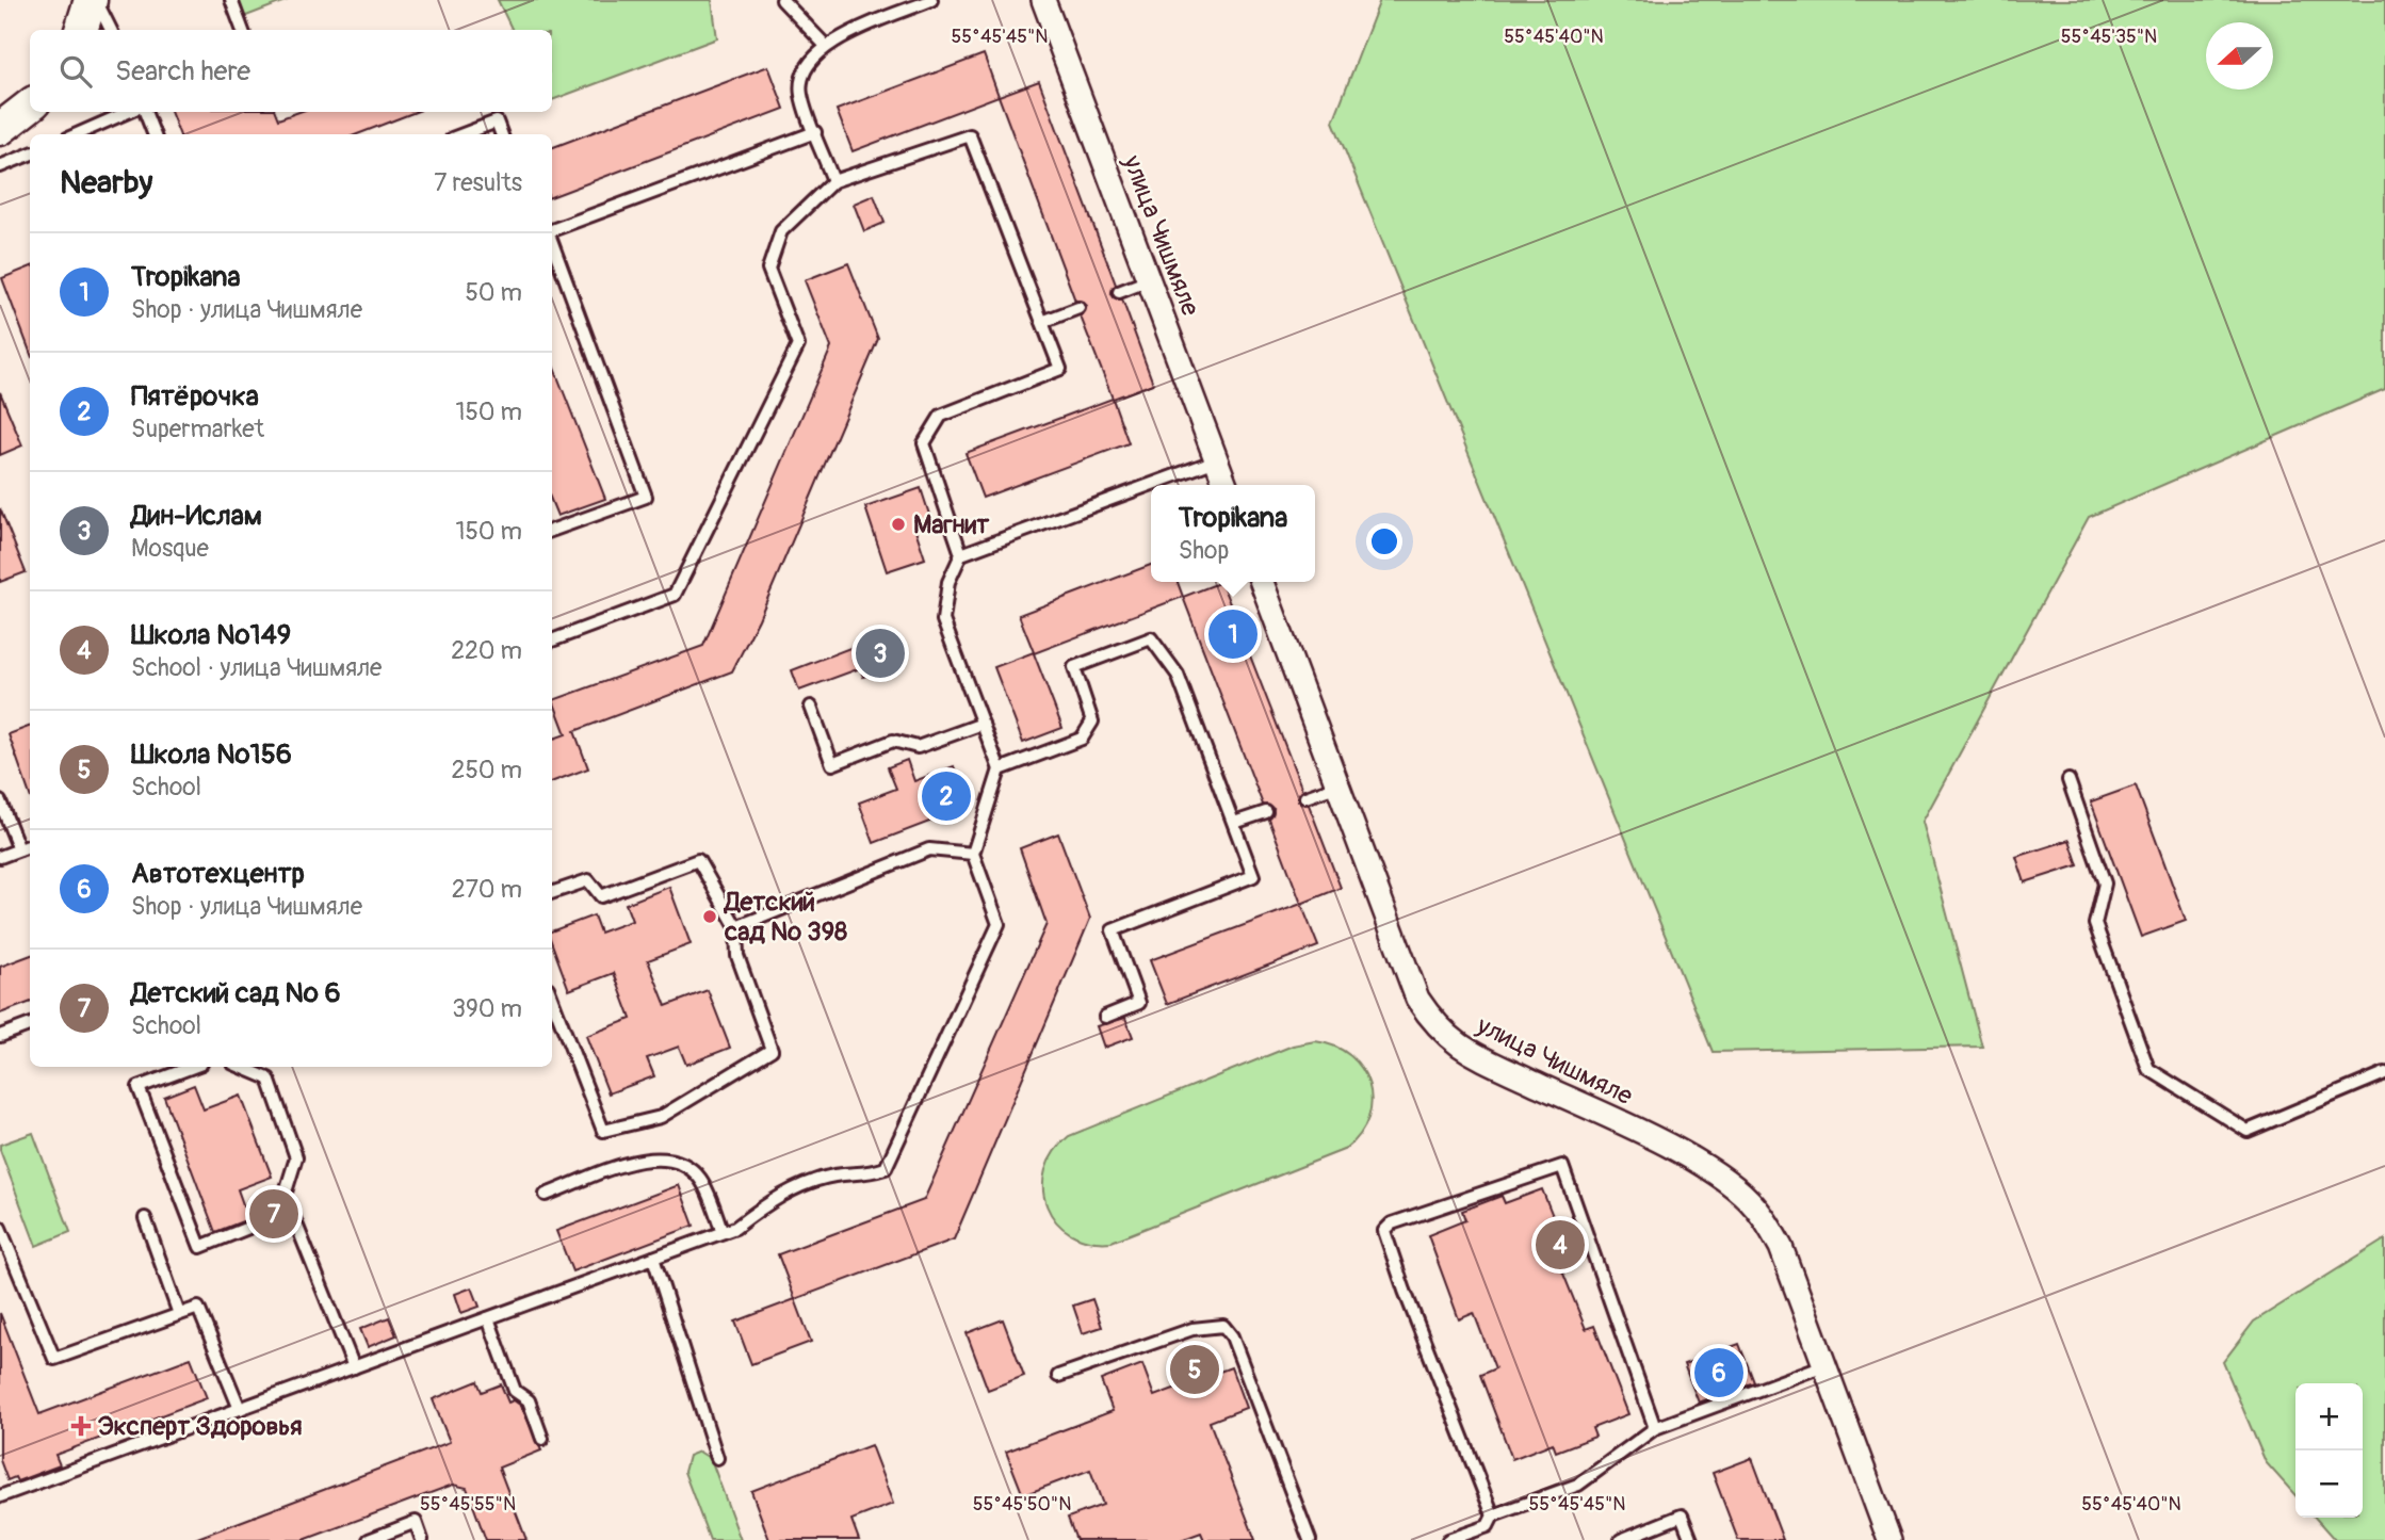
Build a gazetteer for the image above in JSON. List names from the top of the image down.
{
  "streets": {
    "street": ["улица Чишмяле"]
  },
  "places": {
    "other": ["Магнит", "Детский сад № 398"],
    "health": ["Эксперт Здоровья"]
  },
  "north": "left",
  "page": {
    "search": "Search here",
    "heading": ["Nearby", "7 results"],
    "list": [
      {
        "mark": "1",
        "name": "Tropikana",
        "note": "Shop · улица Чишмяле",
        "value": "50 m"
      },
      {
        "mark": "2",
        "name": "Пятёрочка",
        "note": "Supermarket",
        "value": "150 m"
      },
      {
        "mark": "3",
        "name": "Дин-Ислам",
        "note": "Mosque",
        "value": "150 m"
      },
      {
        "mark": "4",
        "name": "Школа №149",
        "note": "School · улица Чишмяле",
        "value": "220 m"
      },
      {
        "mark": "5",
        "name": "Школа №156",
        "note": "School",
        "value": "250 m"
      },
      {
        "mark": "6",
        "name": "Автотехцентр",
        "note": "Shop · улица Чишмяле",
        "value": "270 m"
      },
      {
        "mark": "7",
        "name": "Детский сад № 6",
        "note": "School",
        "value": "390 m"
      }
    ],
    "popup": ["Tropikana", "Shop"],
    "pins": [
      "1",
      "3",
      "2",
      "7",
      "4",
      "5",
      "6"
    ],
    "map_buttons": ["+", "−"]
  },
  "coordinates": [
    "55°45'45\"N",
    "55°45'40\"N",
    "55°45'35\"N",
    "55°45'55\"N",
    "55°45'50\"N"
  ]
}
